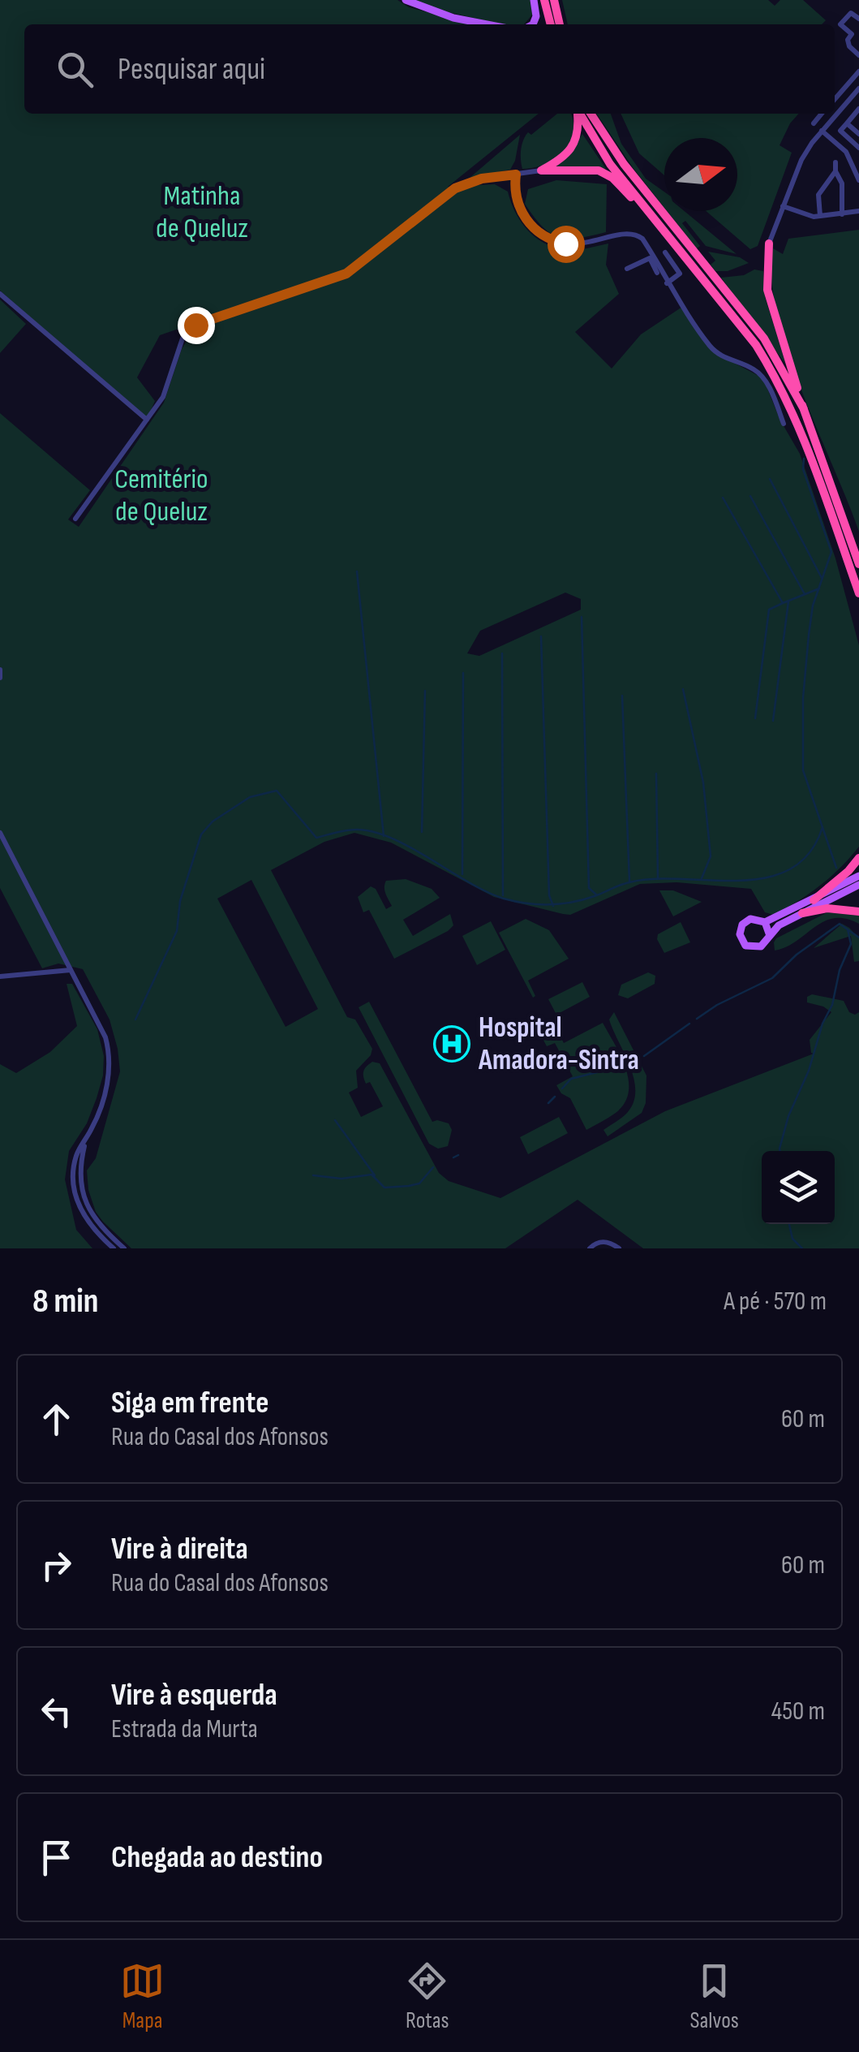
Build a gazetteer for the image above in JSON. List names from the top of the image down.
{
  "parks": ["Matinha de Queluz", "Cemitério de Queluz"],
  "places": {
    "hospital": ["Hospital Amadora-Sintra"]
  },
  "north": "right",
  "page": {
    "search": "Pesquisar aqui",
    "heading": ["8 min", "A pé · 570 m"],
    "list": [
      ["Siga em frente", "Rua do Casal dos Afonsos", "60 m"],
      ["Vire à direita", "Rua do Casal dos Afonsos", "60 m"],
      ["Vire à esquerda", "Estrada da Murta", "450 m"],
      "Chegada ao destino"
    ],
    "nav": ["Mapa", "Rotas", "Salvos"]
  }
}
